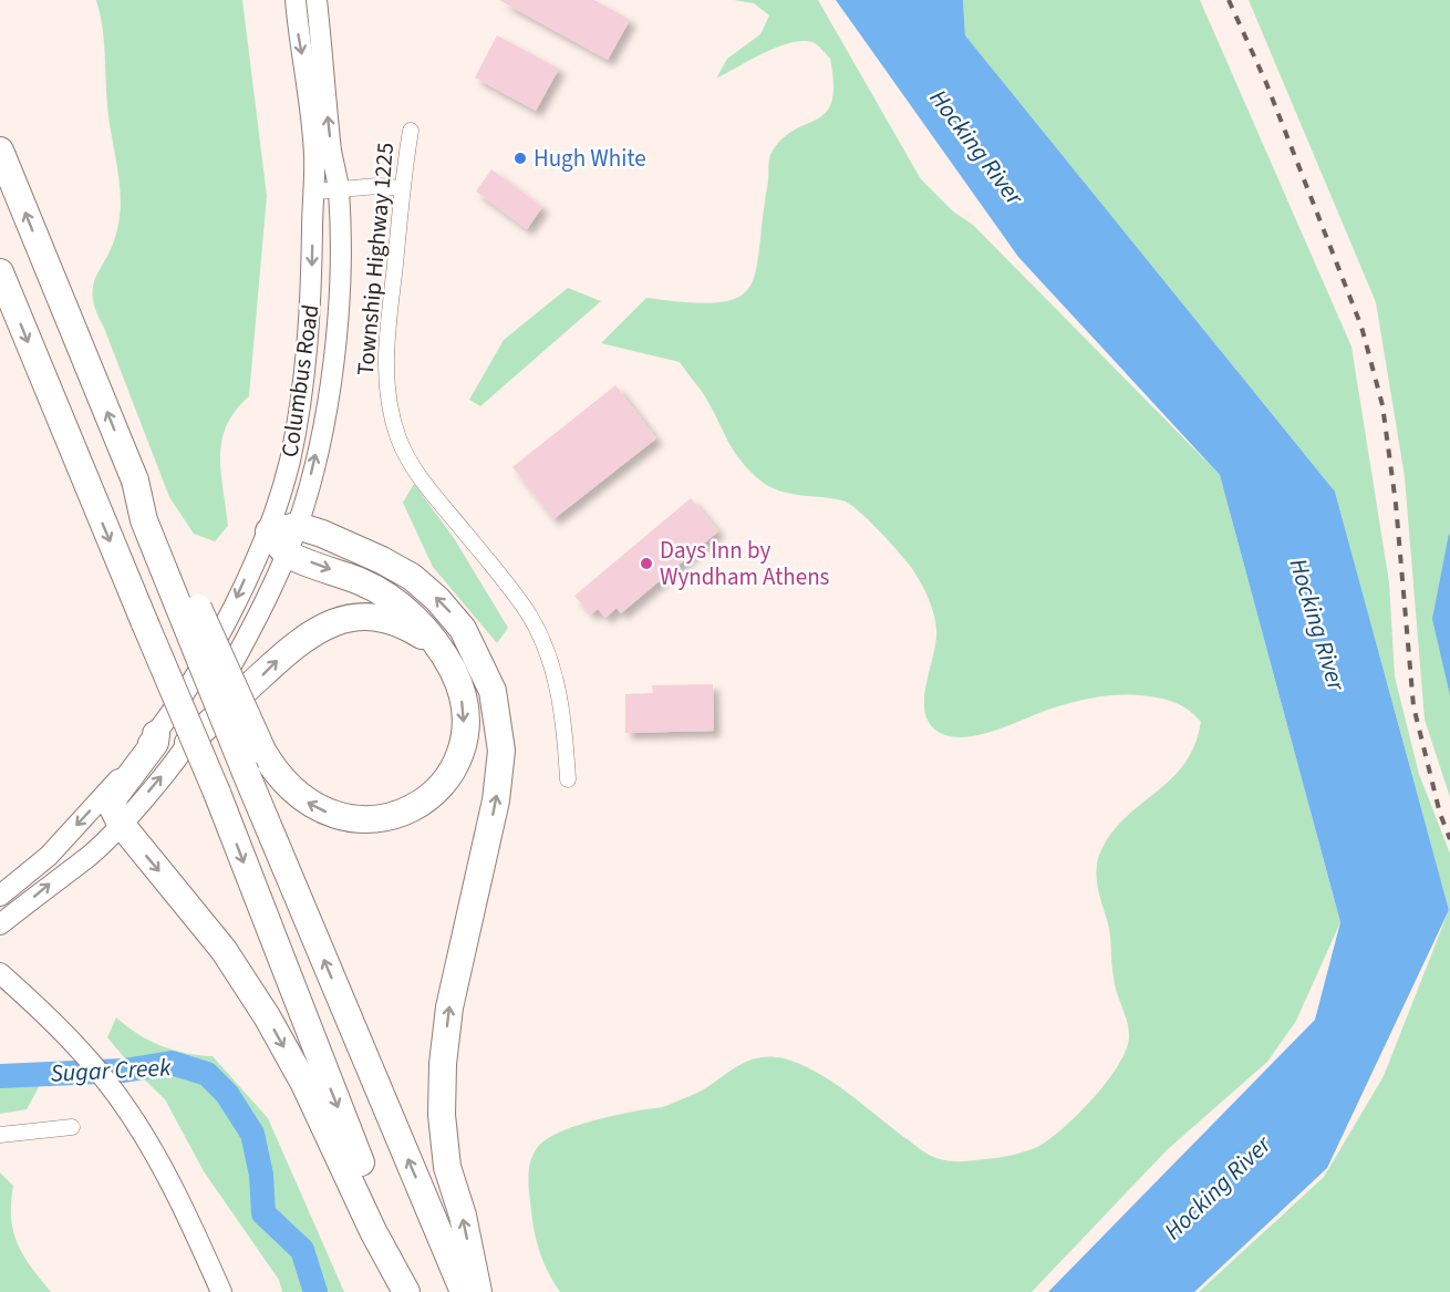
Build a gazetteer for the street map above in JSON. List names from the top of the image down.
{
  "streets": {
    "main road": ["Columbus Road"],
    "street": ["Township Highway 1225"]
  },
  "water": ["Hocking River", "Sugar Creek"],
  "places": ["Hugh White", "Days Inn by Wyndham Athens"]
}
